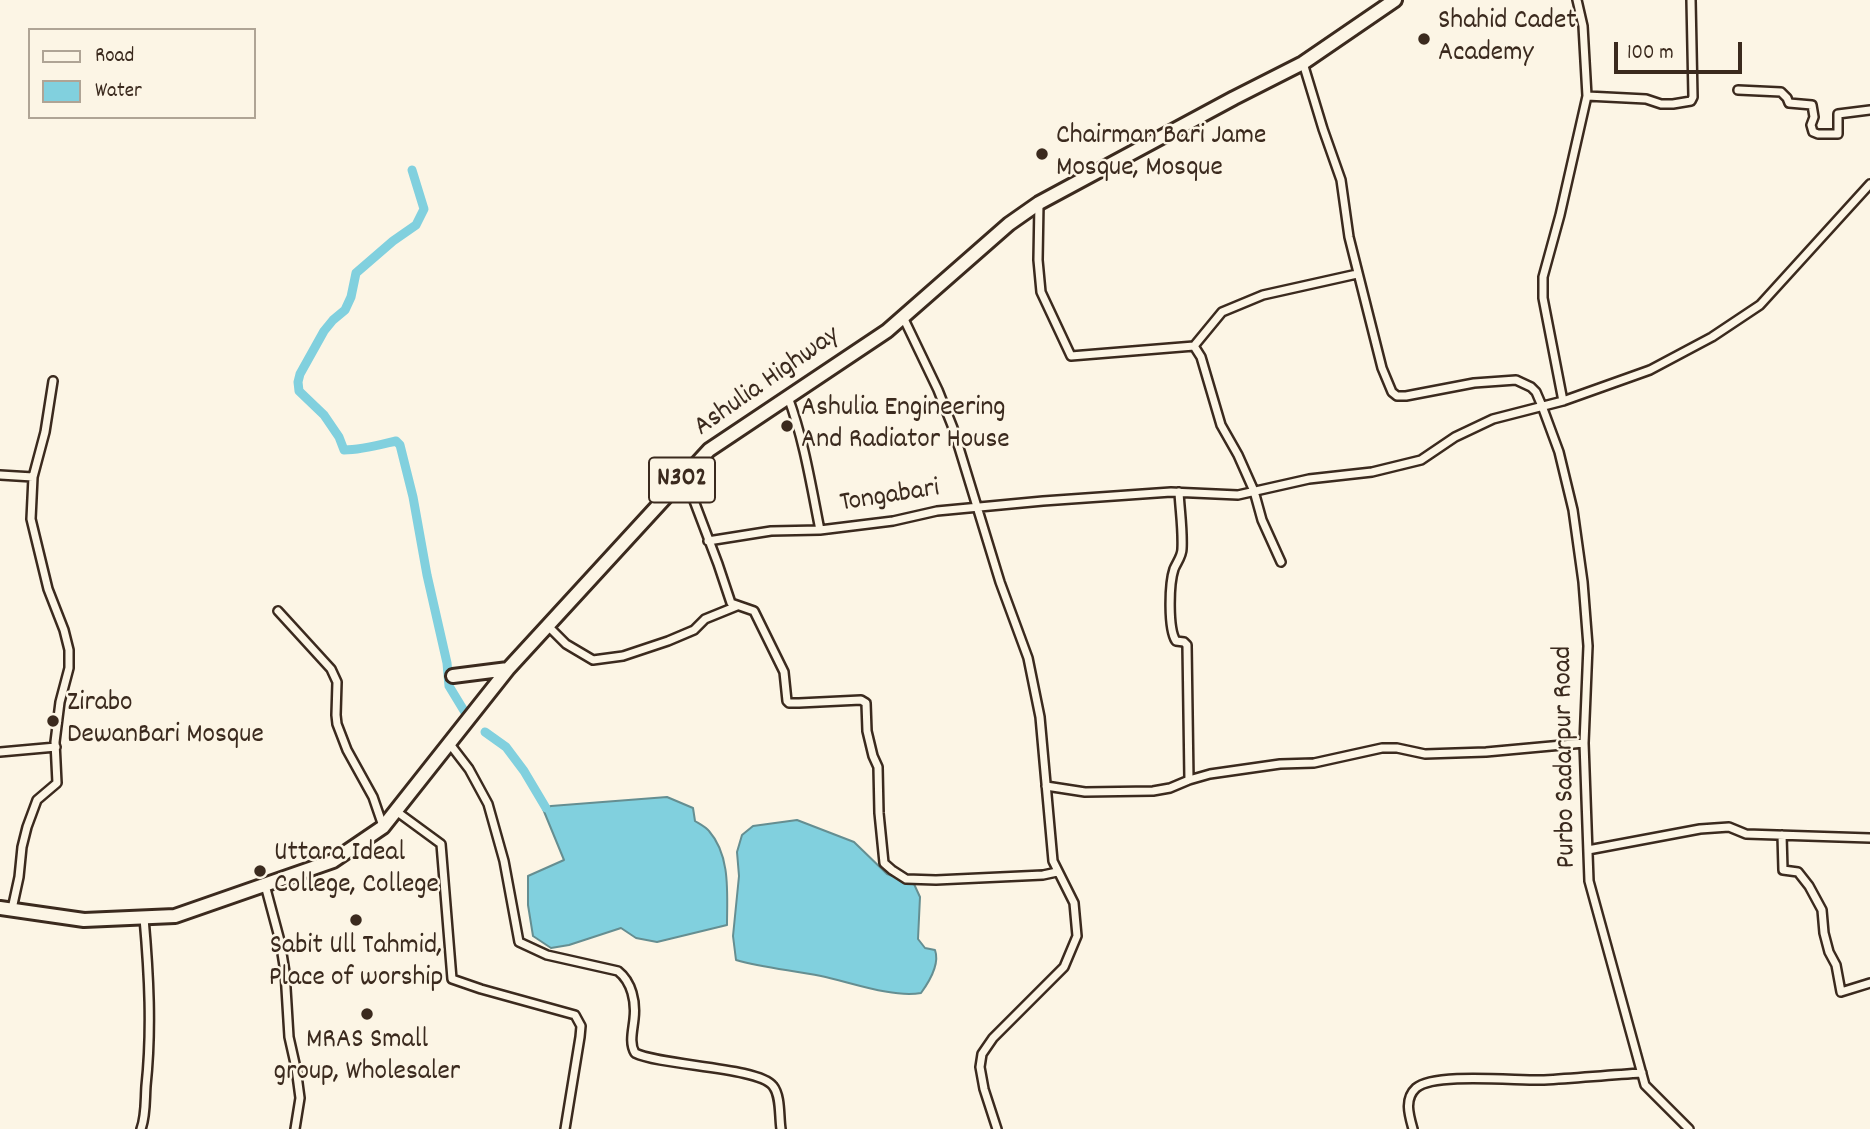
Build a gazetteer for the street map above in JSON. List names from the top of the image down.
{
  "streets": {
    "highway": ["Ashulia Highway", "N302"],
    "street": ["Tongabari", "Purbo Sadarpur Road"]
  },
  "crossings": [
    ["Ashulia Highway", "Tongabari"],
    ["Tongabari", "Purbo Sadarpur Road"]
  ],
  "places": [
    "Shahid Cadet Academy",
    "Chairman Bari Jame Mosque, Mosque",
    "Ashulia Engineering And Radiator House",
    "Zirabo DewanBari Mosque",
    "Uttara Ideal College, College",
    "Sabit Ull Tahmid, Place of worship",
    "MRAS Small group, Wholesaler"
  ],
  "legend": ["Road", "Water"],
  "scale_bar": "100 m"
}
